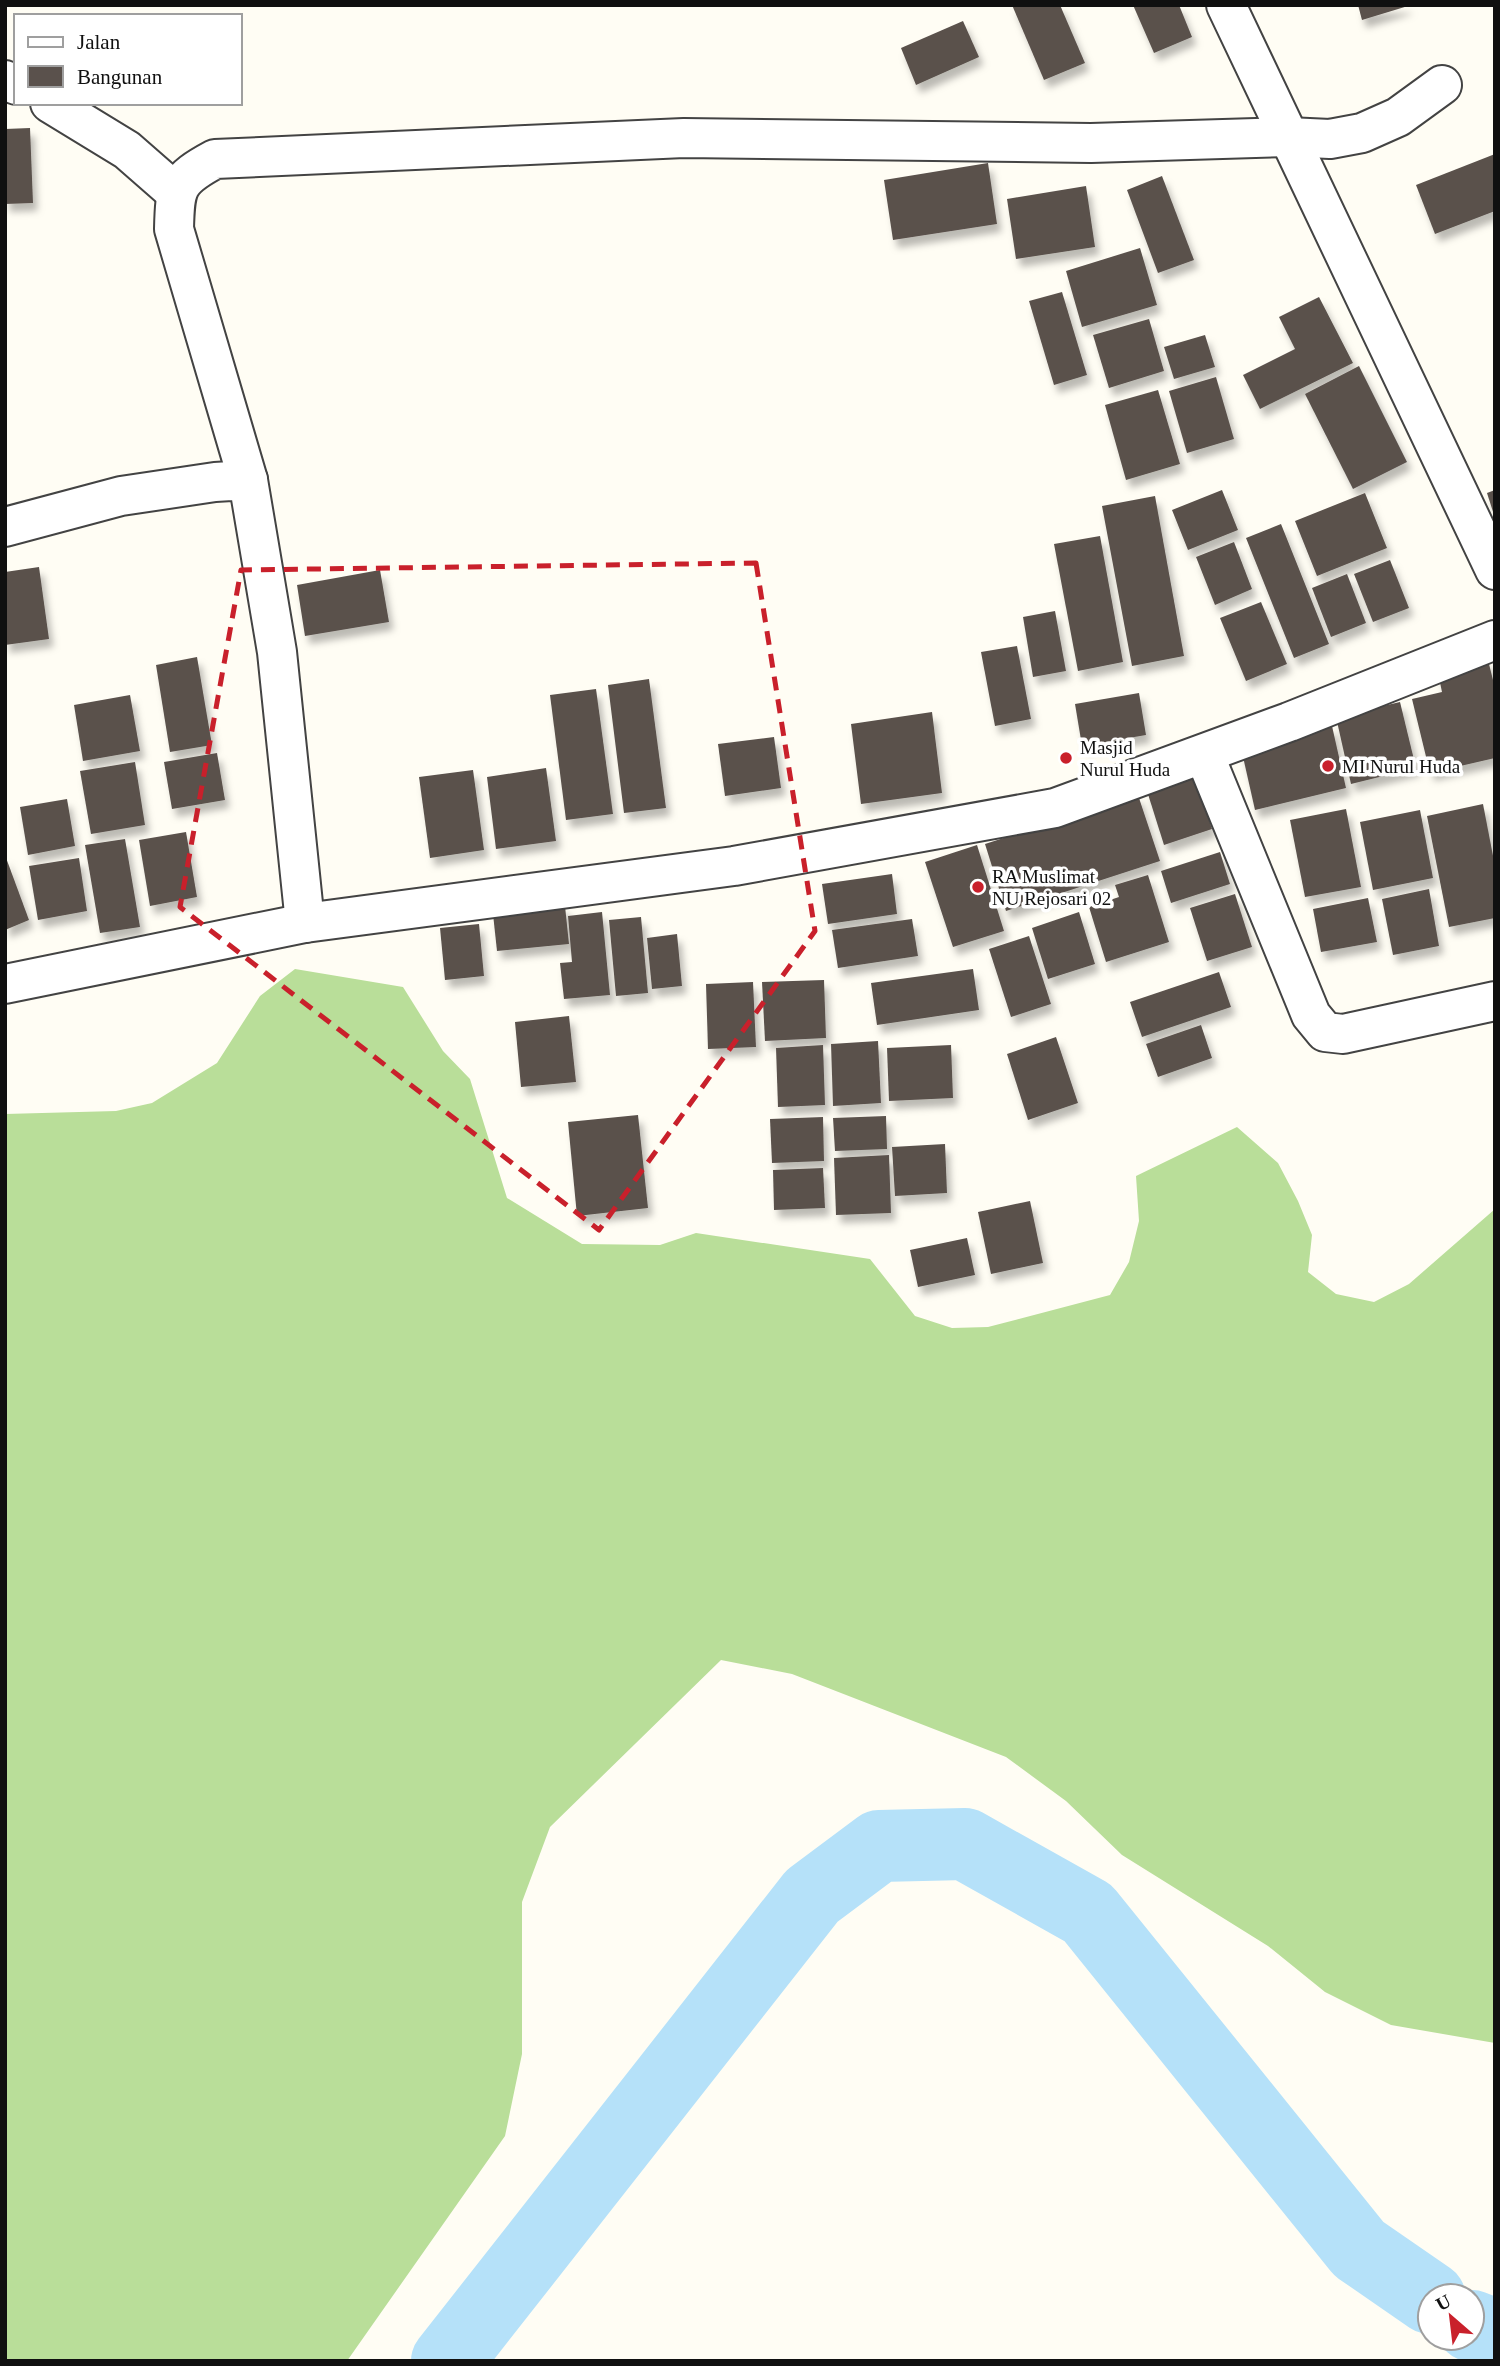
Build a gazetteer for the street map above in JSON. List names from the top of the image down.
{
  "places": ["Masjid Nurul Huda", "MI Nurul Huda", "RA Muslimat NU Rejosari 02"],
  "legend": ["Jalan", "Bangunan"],
  "north": "top left"
}
